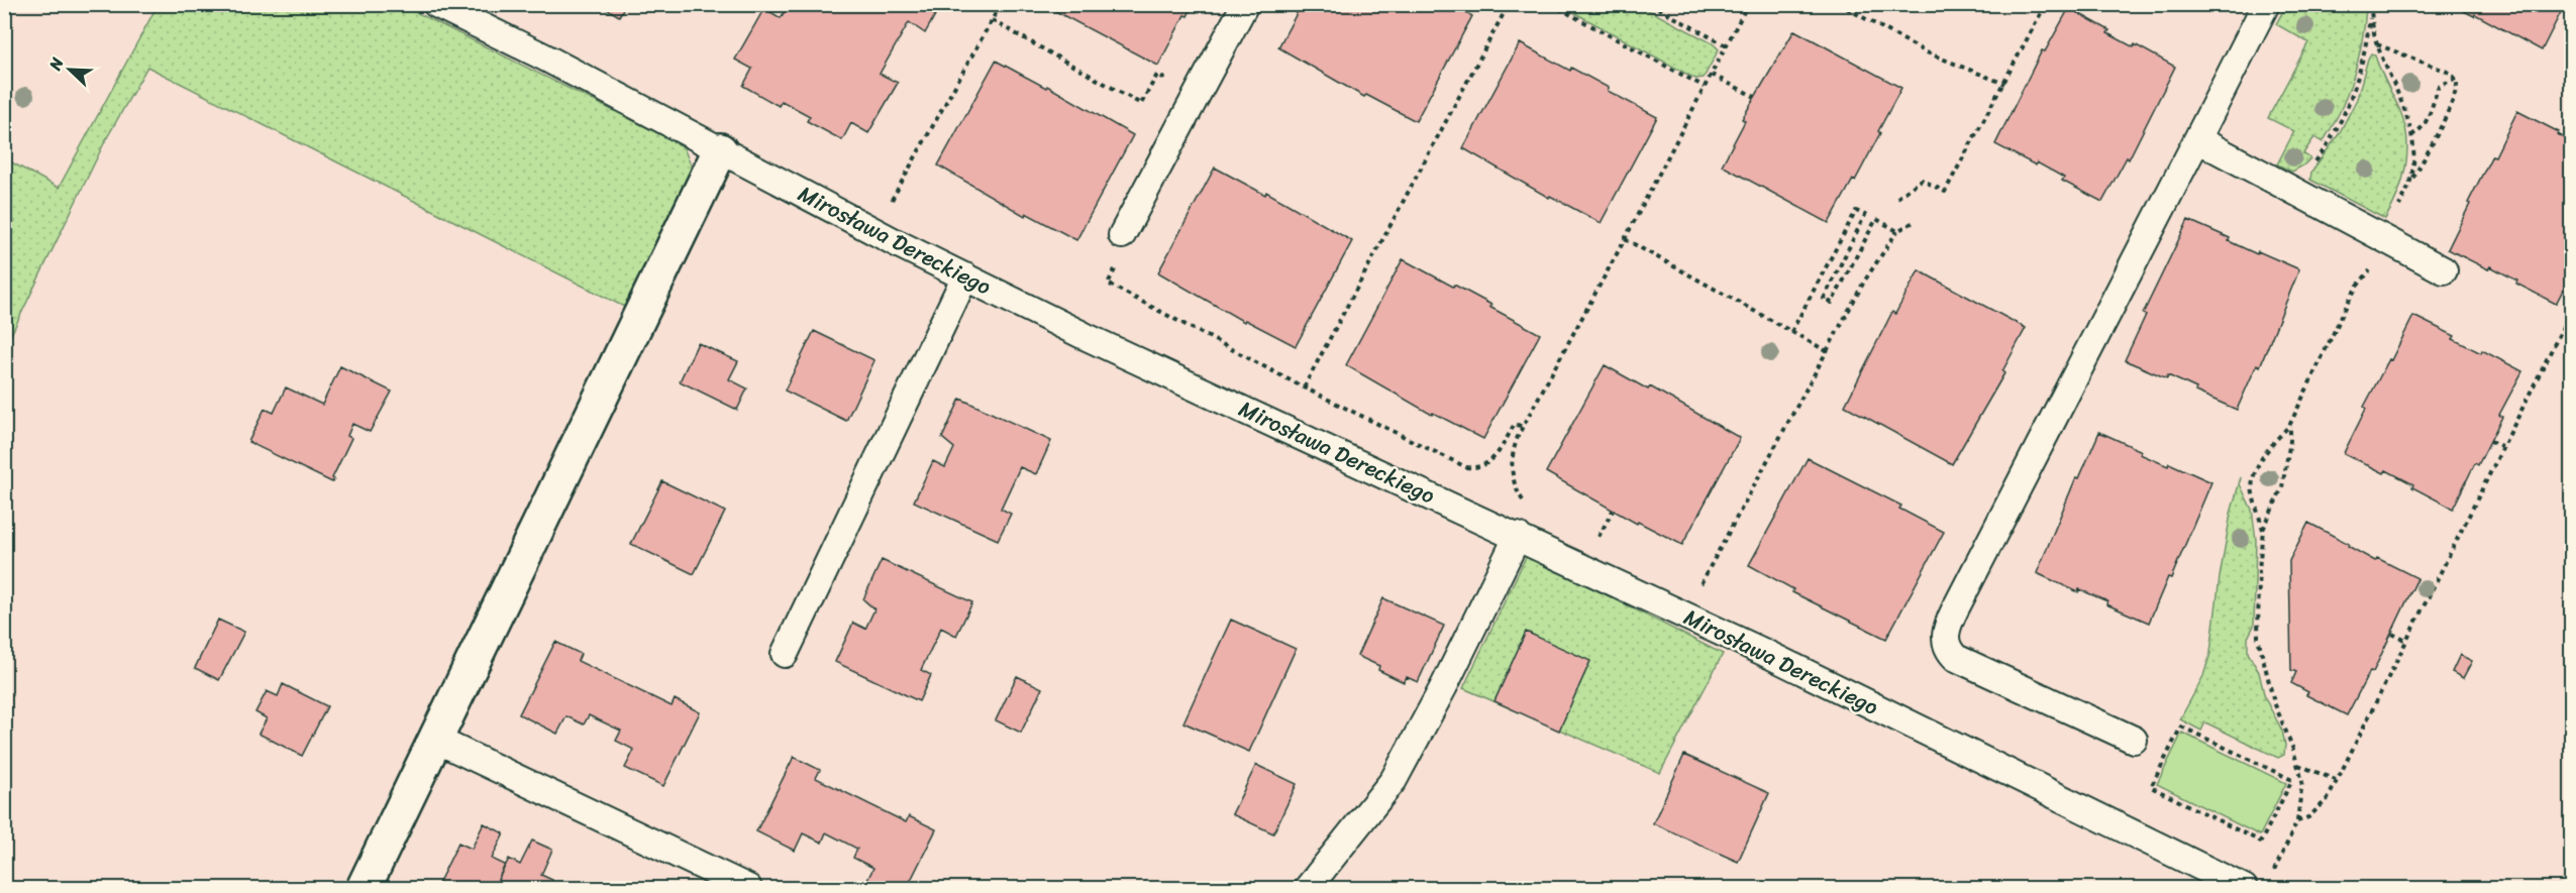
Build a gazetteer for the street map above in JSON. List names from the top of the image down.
{
  "streets": {
    "lane": ["Mirosława Dereckiego"]
  },
  "north": "top left"
}
